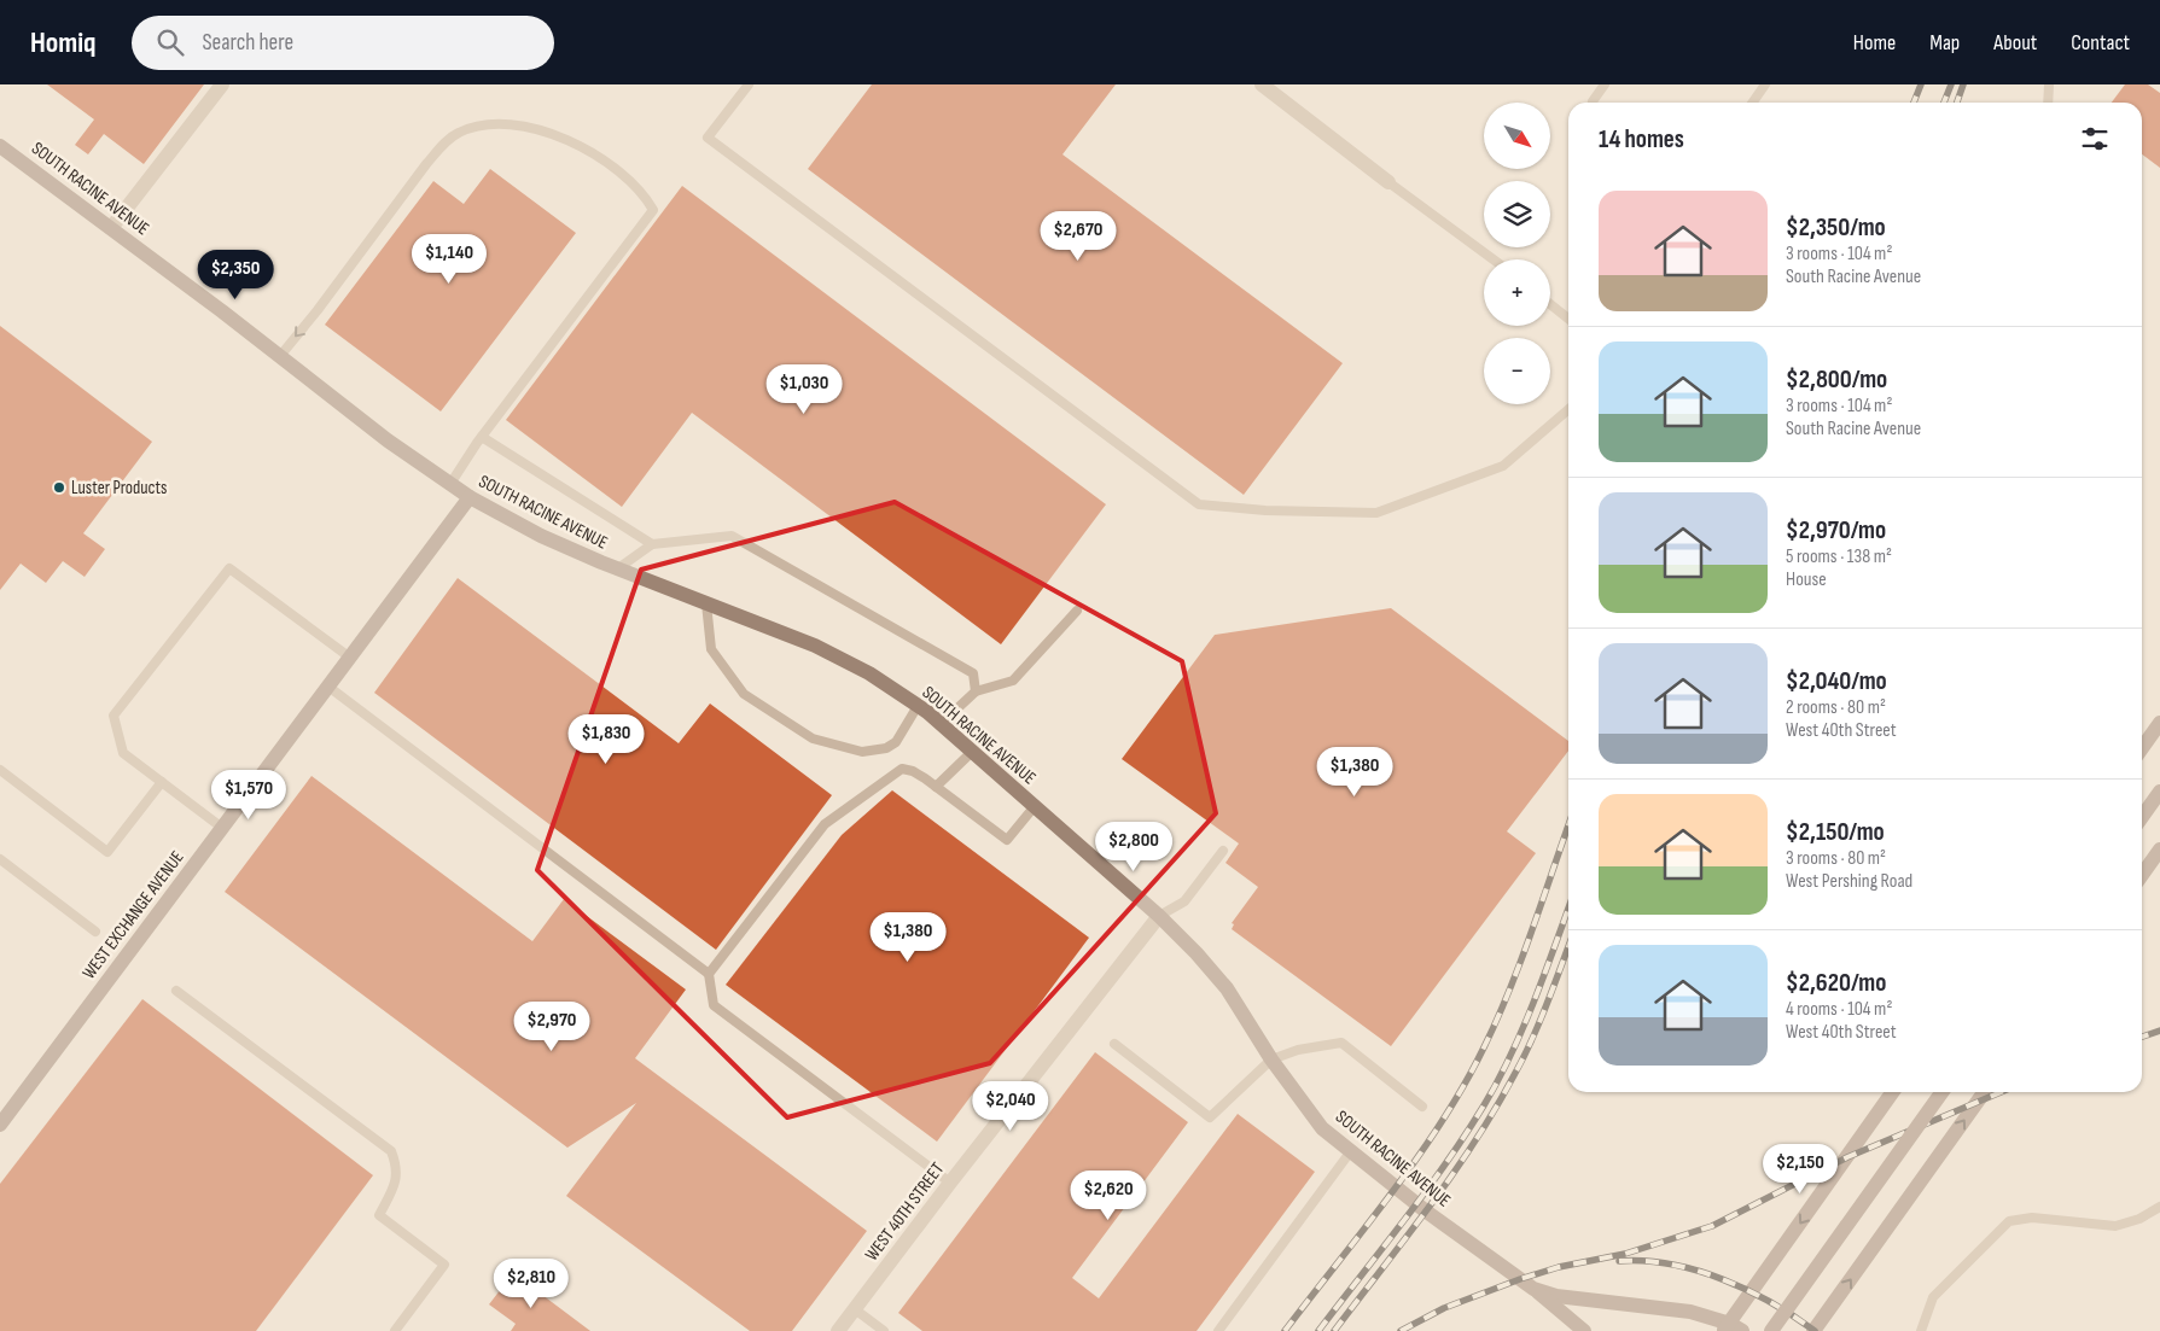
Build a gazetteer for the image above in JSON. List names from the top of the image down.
{
  "streets": {
    "street": ["SOUTH RACINE AVENUE", "WEST EXCHANGE AVENUE", "WEST 40TH STREET"]
  },
  "crossings": [
    ["SOUTH RACINE AVENUE", "WEST EXCHANGE AVENUE"],
    ["SOUTH RACINE AVENUE", "WEST 40TH STREET"]
  ],
  "places": ["Luster Products"],
  "north": "bottom right",
  "page": {
    "header": "Homiq",
    "search": "Search here",
    "nav": [
      "Home",
      "Map",
      "About",
      "Contact"
    ],
    "map_buttons": ["+", "−"],
    "heading": "14 homes",
    "list": [
      {
        "name": "$2,350/mo",
        "note": "3 rooms · 104 m² · South Racine Avenue"
      },
      {
        "name": "$2,800/mo",
        "note": "3 rooms · 104 m² · South Racine Avenue"
      },
      {
        "name": "$2,970/mo",
        "note": "5 rooms · 138 m² · House"
      },
      {
        "name": "$2,040/mo",
        "note": "2 rooms · 80 m² · West 40th Street"
      },
      {
        "name": "$2,150/mo",
        "note": "3 rooms · 80 m² · West Pershing Road"
      },
      {
        "name": "$2,620/mo",
        "note": "4 rooms · 104 m² · West 40th Street"
      }
    ],
    "price": [
      "$2,670",
      "$1,140",
      "$2,350",
      "$1,030",
      "$1,830",
      "$1,380",
      "$1,570",
      "$2,800",
      "$1,380",
      "$2,970",
      "$2,040",
      "$2,150",
      "$2,620",
      "$2,810"
    ]
  }
}
